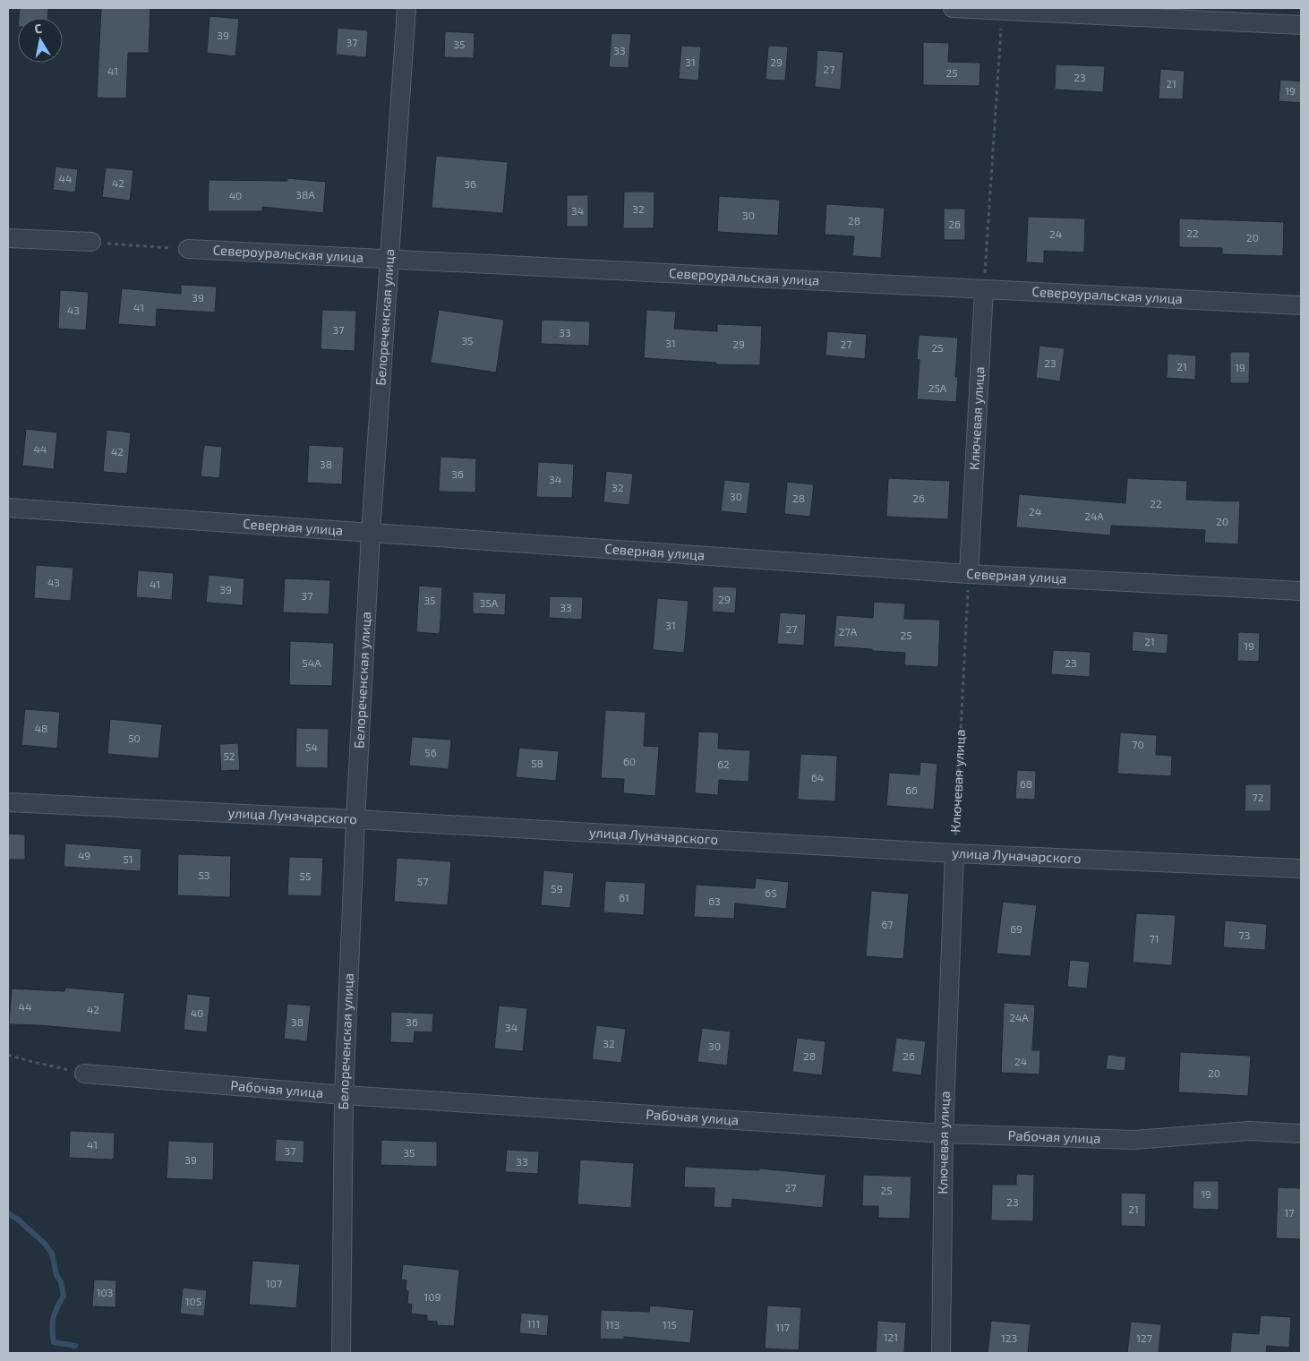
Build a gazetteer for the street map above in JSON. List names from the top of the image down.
{
  "streets": {
    "street": [
      "Североуральская улица",
      "Белореченская улица",
      "Ключевая улица",
      "Северная улица",
      "улица Луначарского",
      "Рабочая улица"
    ]
  },
  "crossings": [
    ["Североуральская улица", "Белореченская улица"],
    ["Североуральская улица", "Ключевая улица"],
    ["Белореченская улица", "Северная улица"],
    ["Белореченская улица", "улица Луначарского"],
    ["Белореченская улица", "Рабочая улица"],
    ["Ключевая улица", "Северная улица"],
    ["Ключевая улица", "улица Луначарского"],
    ["Ключевая улица", "Рабочая улица"]
  ],
  "house_numbers": [
    "39",
    "37",
    "35",
    "33",
    "31",
    "29",
    "27",
    "41",
    "25",
    "23",
    "21",
    "19",
    "44",
    "42",
    "36",
    "38А",
    "40",
    "32",
    "34",
    "30",
    "28",
    "26",
    "22",
    "24",
    "20",
    "39",
    "41",
    "43",
    "37",
    "33",
    "35",
    "31",
    "29",
    "27",
    "25",
    "23",
    "21",
    "19",
    "25А",
    "44",
    "42",
    "38",
    "36",
    "34",
    "32",
    "30",
    "28",
    "26",
    "22",
    "24",
    "24А",
    "20",
    "43",
    "41",
    "39",
    "37",
    "29",
    "35",
    "35А",
    "33",
    "31",
    "27",
    "27А",
    "25",
    "21",
    "19",
    "54А",
    "23",
    "48",
    "50",
    "70",
    "54",
    "56",
    "52",
    "60",
    "58",
    "62",
    "64",
    "68",
    "66",
    "72",
    "49",
    "51",
    "53",
    "55",
    "57",
    "59",
    "65",
    "61",
    "63",
    "67",
    "69",
    "73",
    "71",
    "44",
    "42",
    "40",
    "24А",
    "38",
    "36",
    "34",
    "32",
    "30",
    "28",
    "26",
    "24",
    "20",
    "41",
    "37",
    "35",
    "39",
    "33",
    "27",
    "25",
    "19",
    "23",
    "21",
    "17",
    "107",
    "103",
    "109",
    "105",
    "111",
    "113",
    "115",
    "117",
    "121",
    "123",
    "127"
  ],
  "north": "top"
}
